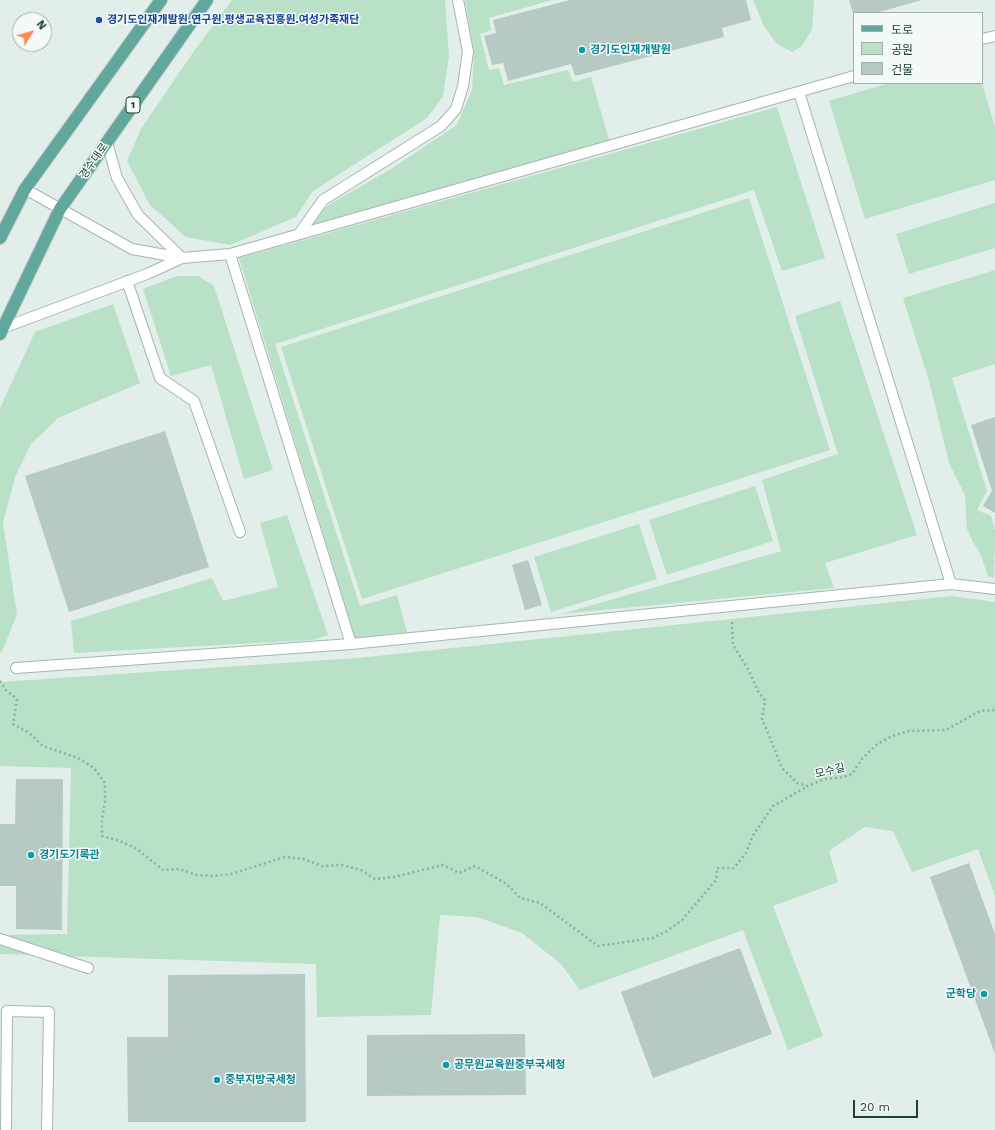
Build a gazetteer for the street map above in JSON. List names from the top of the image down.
{
  "streets": {
    "main road": ["1", "경수대로"],
    "path": ["모수길"]
  },
  "places": [
    "경기도인재개발원.연구원.평생교육진흥원.여성가족재단",
    "경기도인재개발원",
    "경기도기록관",
    "군학당",
    "공무원교육원중부국세청",
    "중부지방국세청"
  ],
  "legend": ["도로", "공원", "건물"],
  "scale_bar": "20 m",
  "north": "top right"
}
